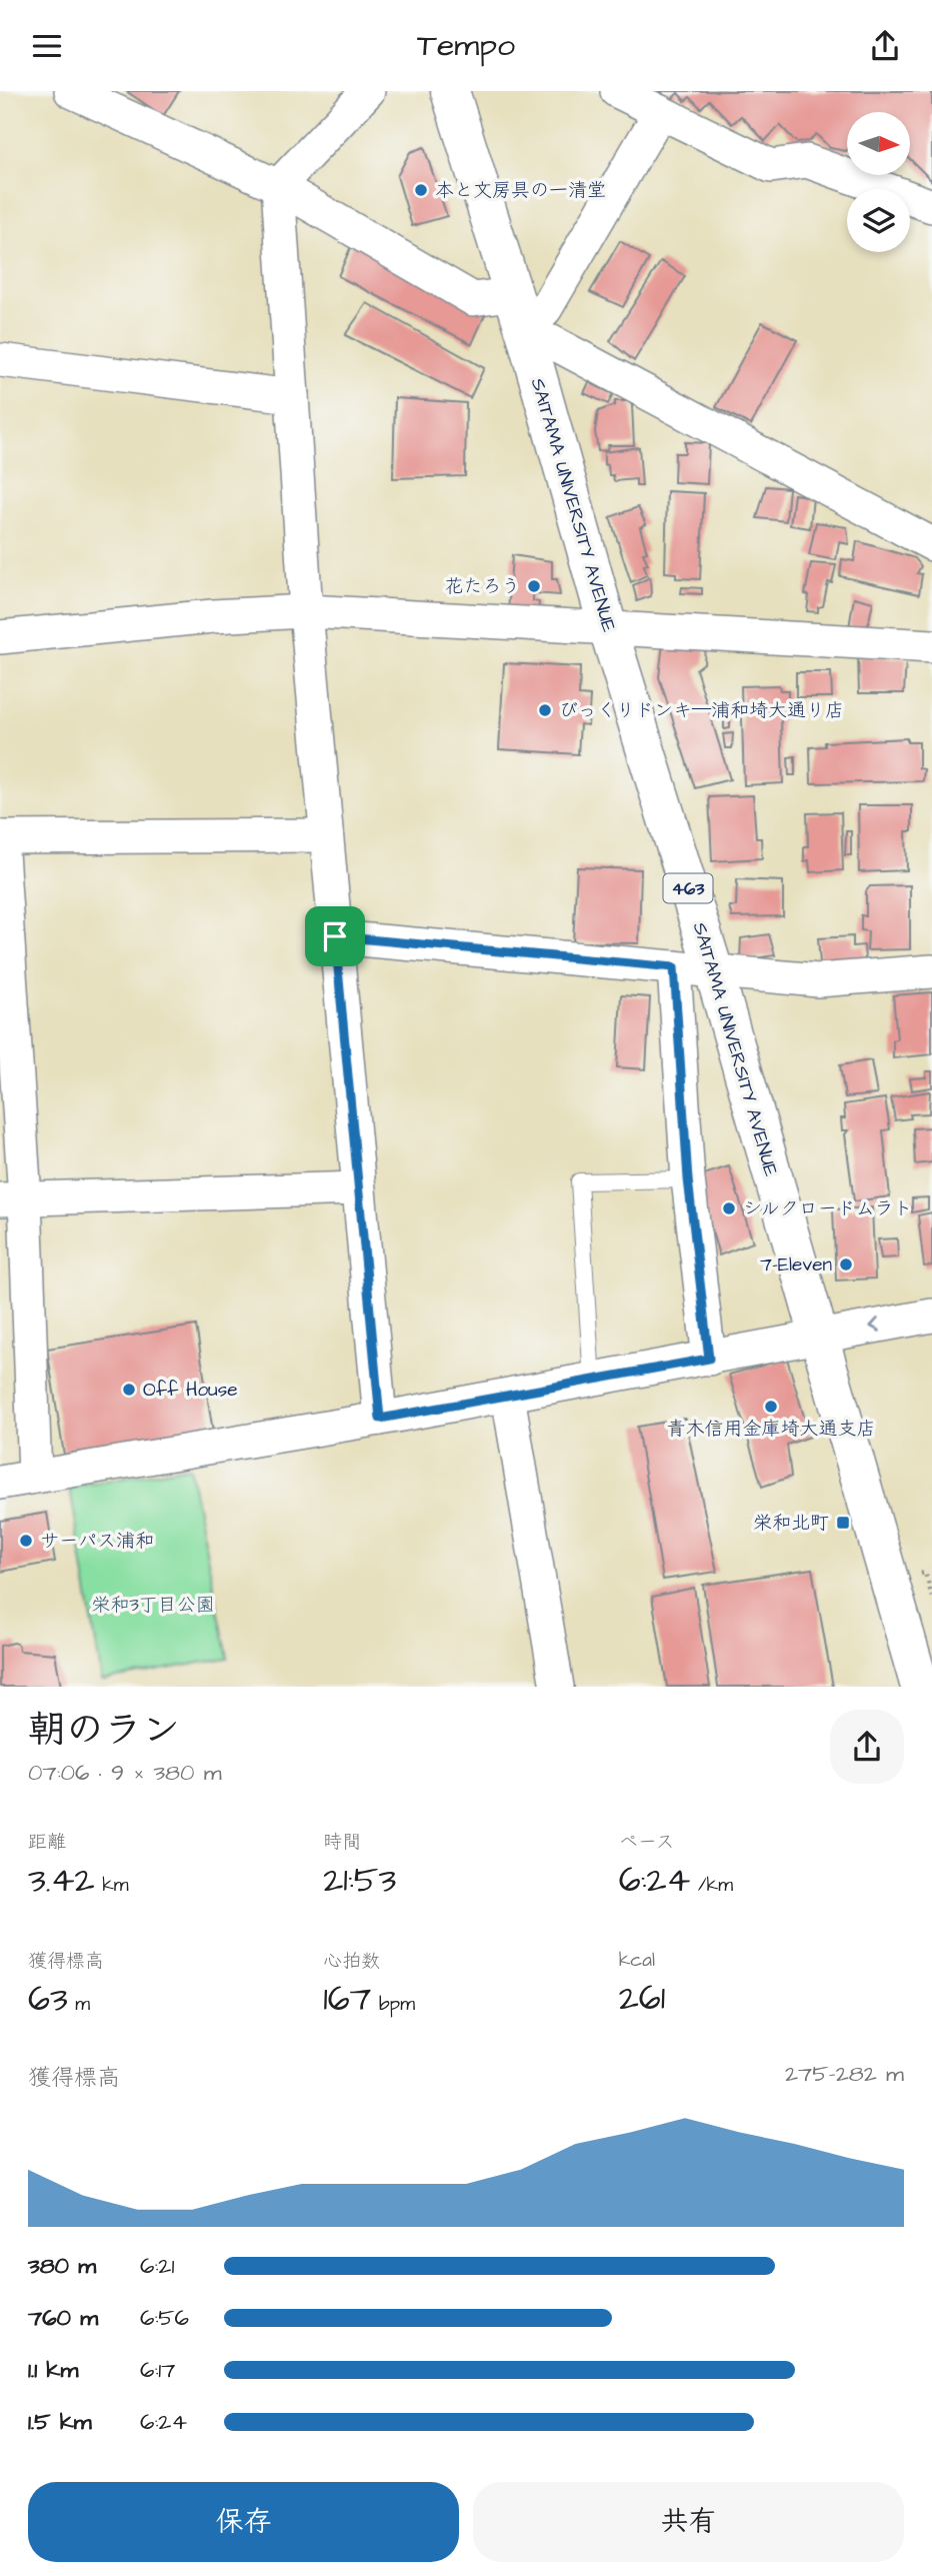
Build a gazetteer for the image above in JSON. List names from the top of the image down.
{
  "streets": {
    "highway": ["SAITAMA UNIVERSITY AVENUE", "463"]
  },
  "parks": ["栄和3丁目公園"],
  "places": {
    "other": [
      "本と文房具の一清堂",
      "花たろう",
      "びっくりドンキ―浦和埼大通り店",
      "シルクロードムラト",
      "7-Eleven",
      "Off House",
      "青木信用金庫埼大通支店",
      "サーパス浦和"
    ],
    "transit": ["栄和北町"]
  },
  "north": "right",
  "page": {
    "header": "Tempo",
    "heading": ["朝のラン", "07:06 · 9 × 380 m"],
    "stats": [
      ["距離", "3.42 km"],
      ["時間", "21:53"],
      ["ペース", "6:24 /km"],
      ["獲得標高", "63 m"],
      ["心拍数", "167 bpm"],
      ["kcal", "261"]
    ],
    "chart": ["獲得標高", "275–282 m"],
    "list": [
      {
        "name": "380 m",
        "note": "6:21"
      },
      {
        "name": "760 m",
        "note": "6:56"
      },
      {
        "name": "1.1 km",
        "note": "6:17"
      },
      {
        "name": "1.5 km",
        "note": "6:24"
      }
    ],
    "buttons": ["保存", "共有"]
  }
}
